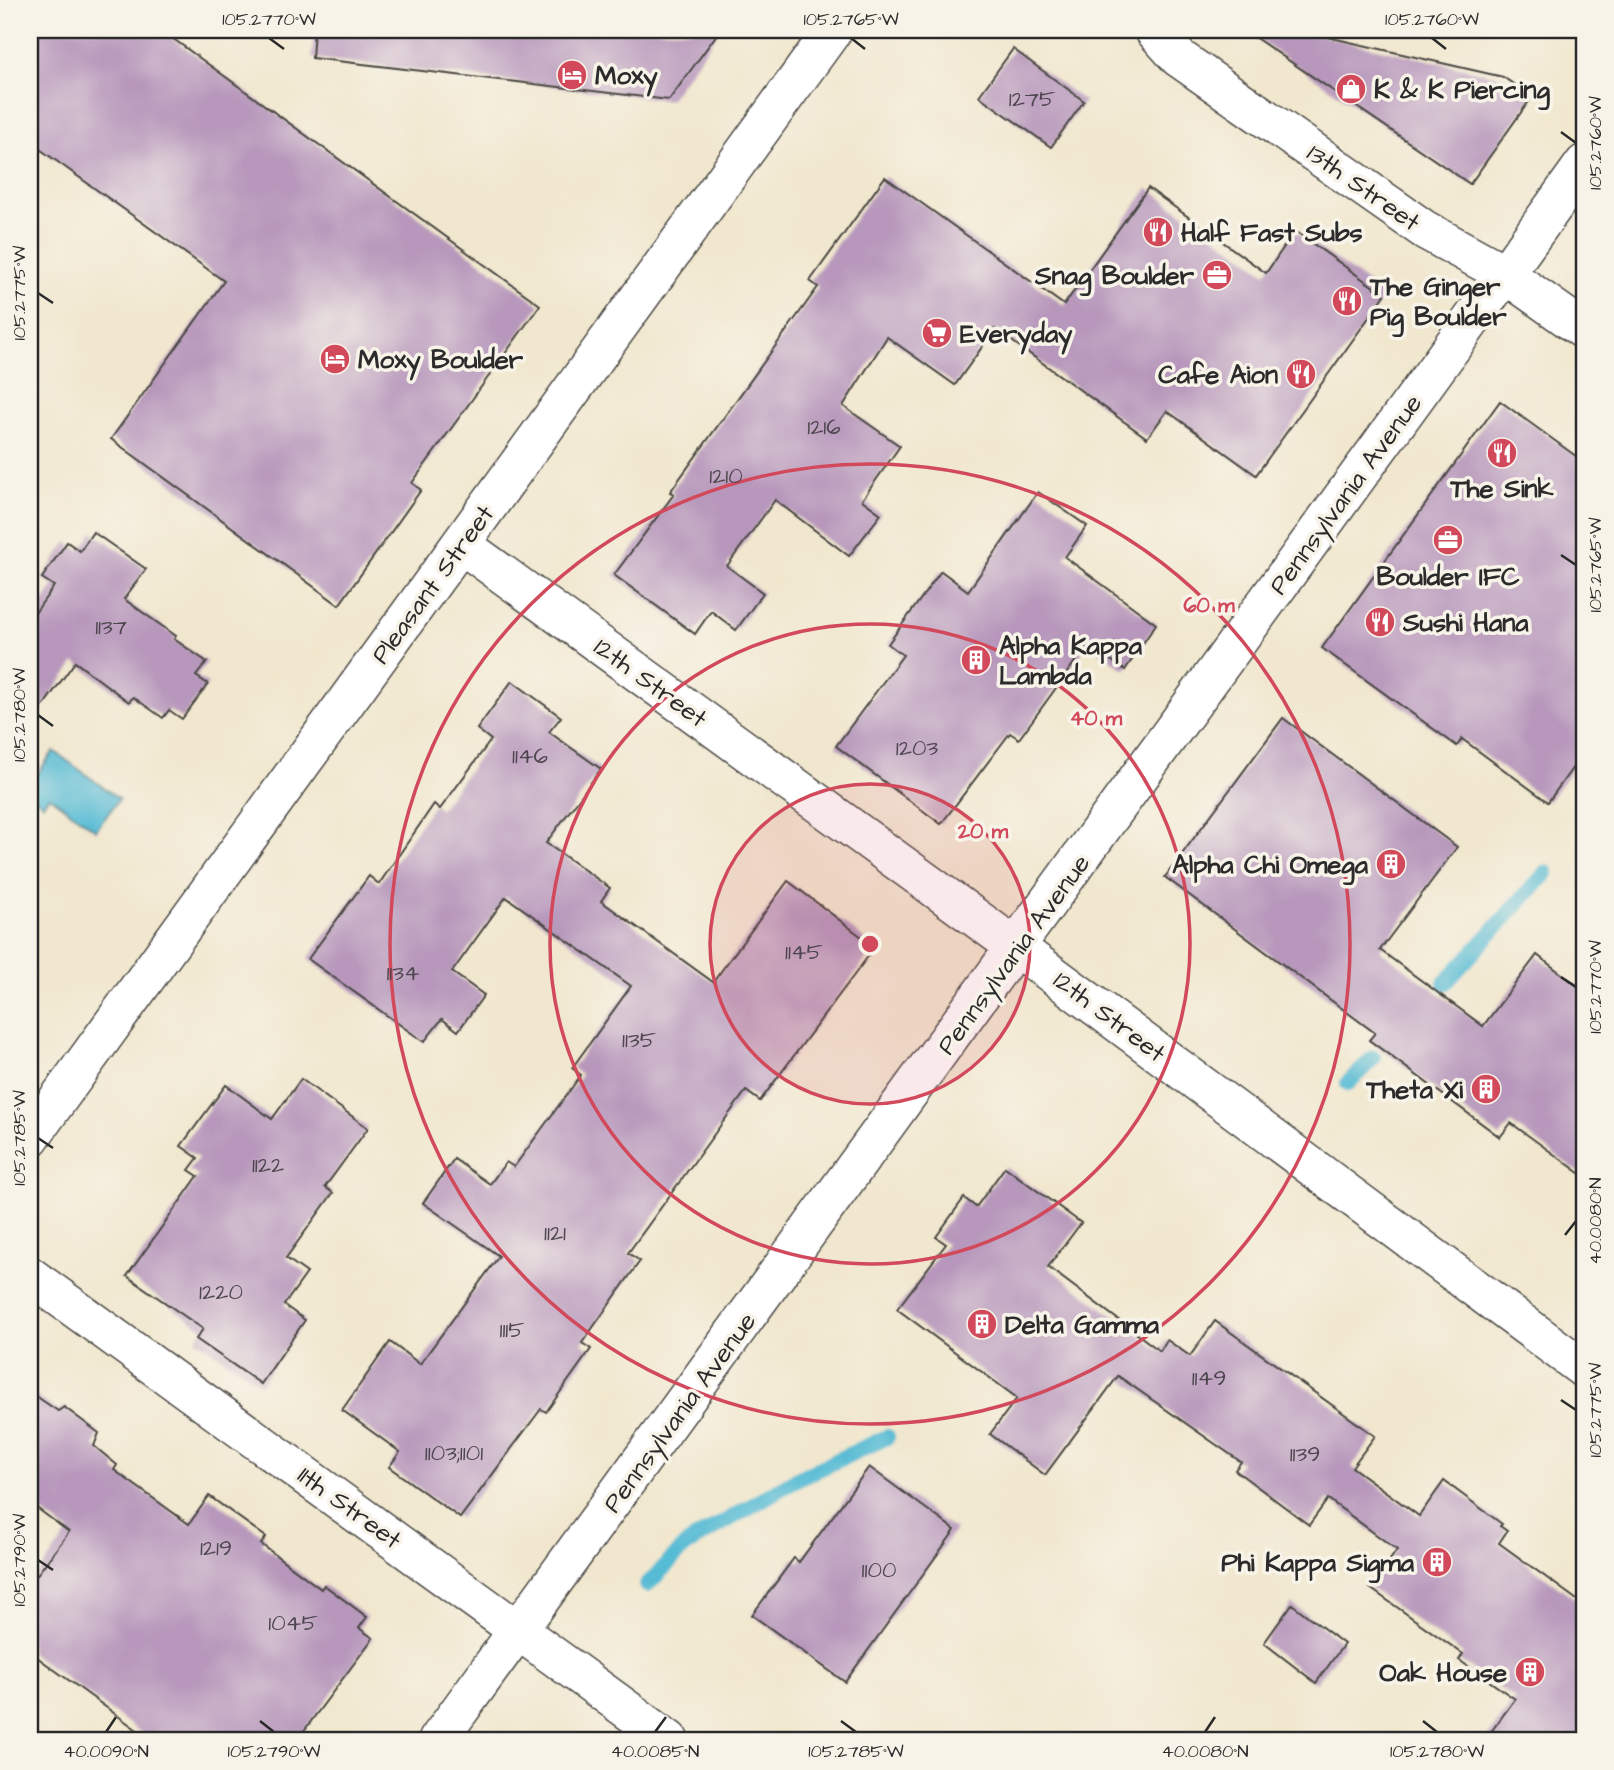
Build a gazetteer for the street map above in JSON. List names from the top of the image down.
{
  "streets": {
    "street": [
      "13th Street",
      "Pennsylvania Avenue",
      "Pleasant Street",
      "12th Street",
      "11th Street"
    ]
  },
  "crossings": [
    ["13th Street", "Pennsylvania Avenue"],
    ["Pennsylvania Avenue", "12th Street"],
    ["Pennsylvania Avenue", "11th Street"],
    ["Pleasant Street", "12th Street"]
  ],
  "places": {
    "hotel": ["Moxy", "Moxy Boulder"],
    "shop": ["K & K Piercing"],
    "restaurant": [
      "Half Fast Subs",
      "The Ginger Pig Boulder",
      "Cafe Aion",
      "The Sink",
      "Sushi Hana"
    ],
    "office": ["Snag Boulder", "Boulder IFC"],
    "supermarket": ["Everyday"],
    "building": [
      "Alpha Kappa Lambda",
      "Alpha Chi Omega",
      "Theta Xi",
      "Delta Gamma",
      "Phi Kappa Sigma",
      "Oak House"
    ]
  },
  "house_numbers": [
    "1275",
    "1216",
    "1210",
    "1137",
    "1203",
    "1146",
    "1145",
    "1134",
    "1135",
    "1122",
    "1121",
    "1220",
    "1115",
    "1149",
    "1103;1101",
    "1139",
    "1219",
    "1100",
    "1045"
  ],
  "coordinates": [
    "105.2770°W",
    "105.2765°W",
    "105.2760°W",
    "105.2775°W",
    "105.2780°W",
    "105.2785°W",
    "40.0080°N",
    "105.2790°W",
    "40.0090°N",
    "40.0085°N"
  ],
  "rings": ["60 m", "40 m", "20 m"]
}
